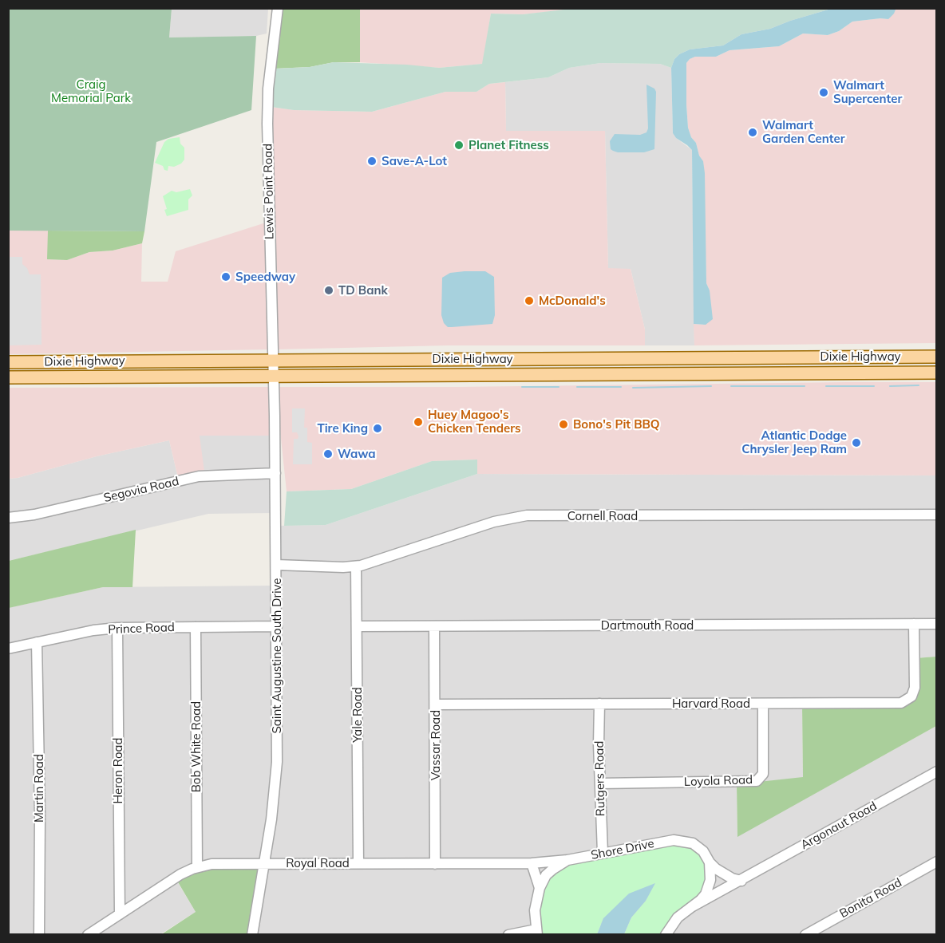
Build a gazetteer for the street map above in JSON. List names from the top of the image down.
{
  "streets": {
    "main road": ["Dixie Highway"],
    "street": [
      "Lewis Point Road",
      "Segovia Road",
      "Cornell Road",
      "Dartmouth Road",
      "Prince Road",
      "Saint Augustine South Drive",
      "Harvard Road",
      "Yale Road",
      "Vassar Road",
      "Bob White Road",
      "Heron Road",
      "Rutgers Road",
      "Loyola Road",
      "Martin Road",
      "Argonaut Road",
      "Shore Drive",
      "Royal Road",
      "Bonita Road"
    ]
  },
  "crossings": [
    ["Lewis Point Road", "Dixie Highway"],
    ["Lewis Point Road", "Saint Augustine South Drive"],
    ["Dixie Highway", "Saint Augustine South Drive"],
    ["Segovia Road", "Saint Augustine South Drive"],
    ["Cornell Road", "Saint Augustine South Drive"],
    ["Cornell Road", "Yale Road"],
    ["Dartmouth Road", "Harvard Road"],
    ["Dartmouth Road", "Yale Road"],
    ["Dartmouth Road", "Vassar Road"],
    ["Prince Road", "Saint Augustine South Drive"],
    ["Prince Road", "Bob White Road"],
    ["Prince Road", "Heron Road"],
    ["Prince Road", "Martin Road"],
    ["Saint Augustine South Drive", "Royal Road"],
    ["Harvard Road", "Vassar Road"],
    ["Harvard Road", "Rutgers Road"],
    ["Harvard Road", "Loyola Road"],
    ["Yale Road", "Royal Road"],
    ["Vassar Road", "Royal Road"],
    ["Bob White Road", "Royal Road"],
    ["Heron Road", "Royal Road"],
    ["Rutgers Road", "Loyola Road"],
    ["Rutgers Road", "Shore Drive"],
    ["Argonaut Road", "Shore Drive"],
    ["Shore Drive", "Royal Road"]
  ],
  "parks": ["Craig Memorial Park"],
  "places": [
    "Walmart Supercenter",
    "Walmart Garden Center",
    "Planet Fitness",
    "Save-A-Lot",
    "Speedway",
    "TD Bank",
    "McDonald's",
    "Huey Magoo's Chicken Tenders",
    "Bono's Pit BBQ",
    "Tire King",
    "Atlantic Dodge Chrysler Jeep Ram",
    "Wawa"
  ]
}
